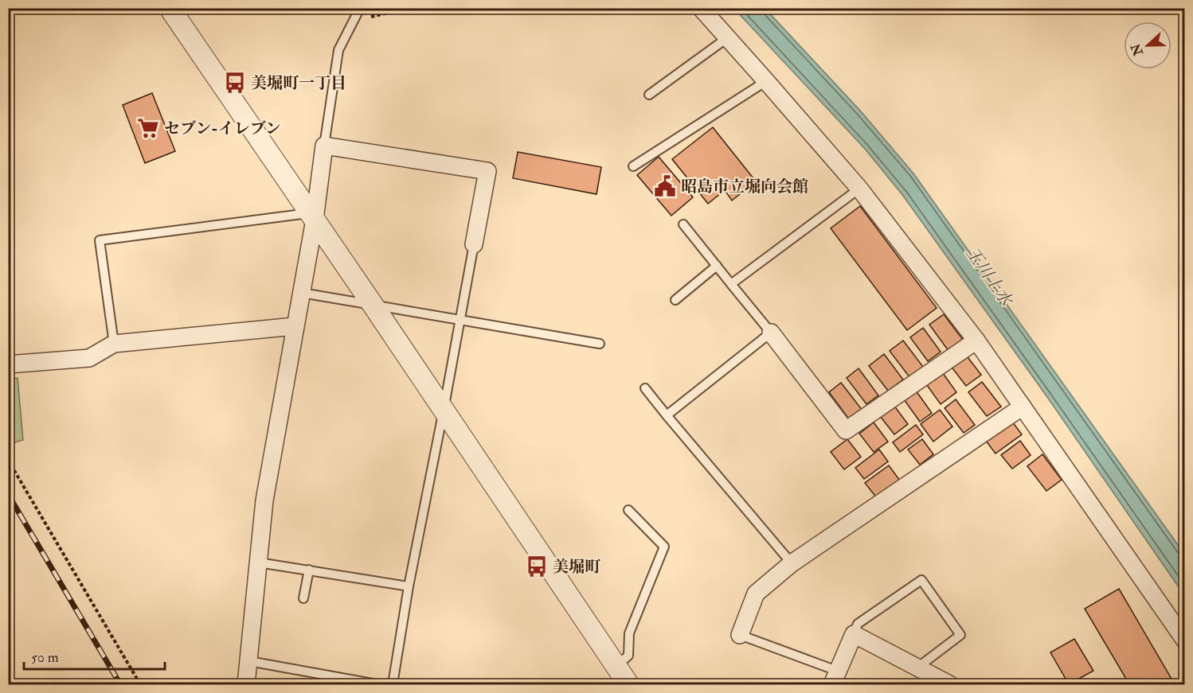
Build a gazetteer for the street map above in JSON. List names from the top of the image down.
{
  "water": ["玉川上水"],
  "places": {
    "bus stop": ["美堀町一丁目", "美堀町"],
    "supermarket": ["セブン-イレブン"],
    "public building": ["昭島市立堀向会館"]
  },
  "scale_bar": "50 m",
  "north": "left"
}
